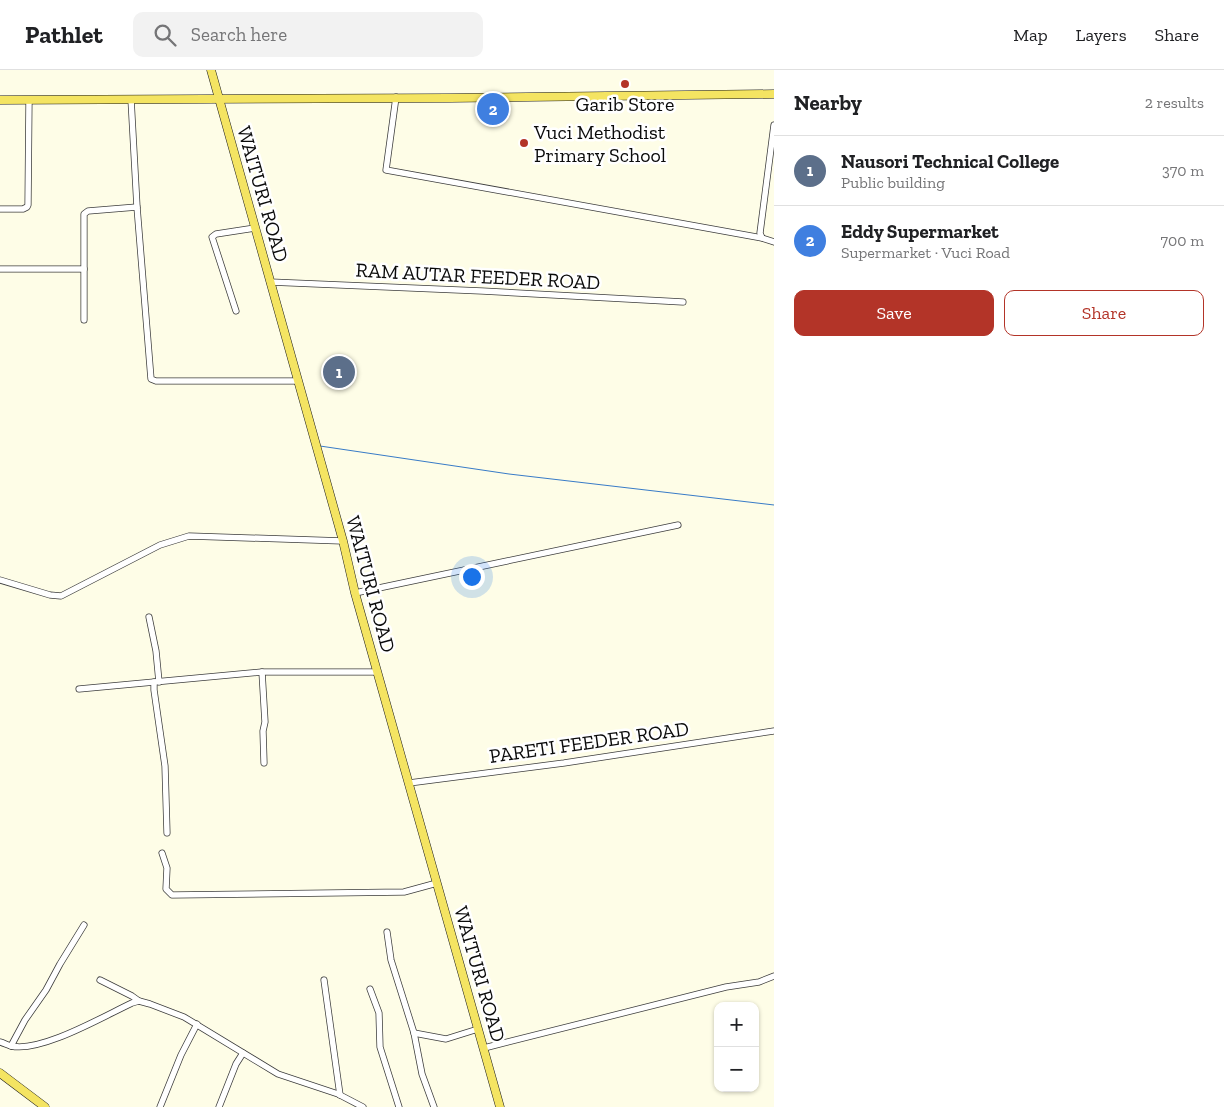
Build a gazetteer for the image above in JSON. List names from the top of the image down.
{
  "streets": {
    "main road": ["WAITURI ROAD"],
    "street": ["RAM AUTAR FEEDER ROAD", "PARETI FEEDER ROAD"]
  },
  "crossings": [
    ["WAITURI ROAD", "RAM AUTAR FEEDER ROAD"],
    ["WAITURI ROAD", "PARETI FEEDER ROAD"]
  ],
  "places": ["Garib Store", "Vuci Methodist Primary School"],
  "page": {
    "header": "Pathlet",
    "search": "Search here",
    "nav": ["Map", "Layers", "Share"],
    "heading": ["Nearby", "2 results"],
    "pins": ["2", "1"],
    "list": [
      {
        "mark": "1",
        "name": "Nausori Technical College",
        "note": "Public building",
        "value": "370 m"
      },
      {
        "mark": "2",
        "name": "Eddy Supermarket",
        "note": "Supermarket · Vuci Road",
        "value": "700 m"
      }
    ],
    "buttons": ["Save", "Share"],
    "map_buttons": ["+", "−"]
  }
}
